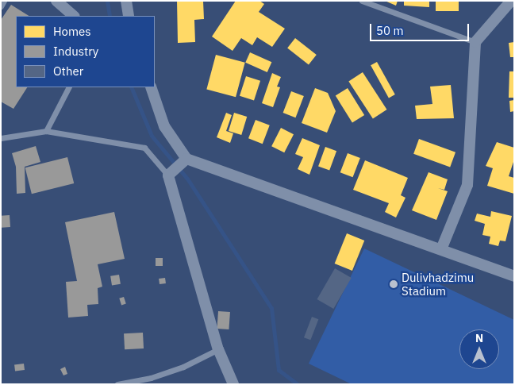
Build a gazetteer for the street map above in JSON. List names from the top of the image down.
{
  "places": ["Dulivhadzimu Stadium"],
  "legend": ["Homes", "Industry", "Other"],
  "scale_bar": "50 m",
  "north": "top"
}
